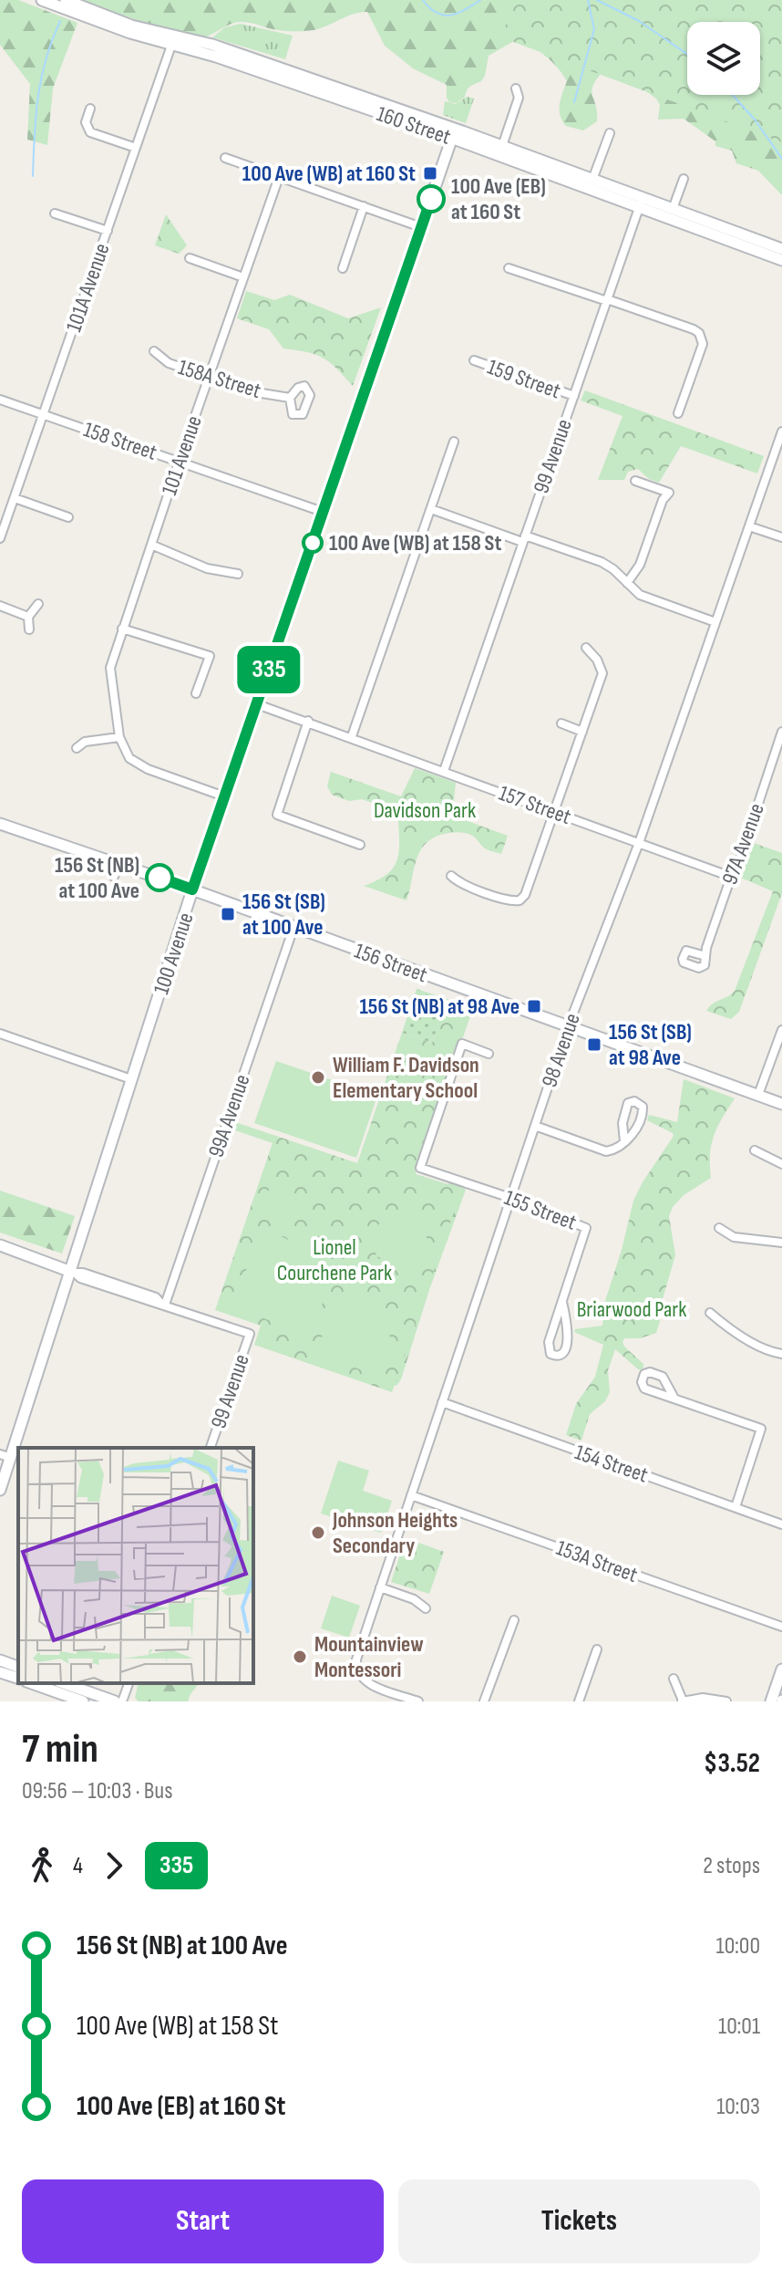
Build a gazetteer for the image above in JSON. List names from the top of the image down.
{
  "streets": {
    "main road": ["160 Street", "100 Avenue", "156 Street"],
    "street": [
      "101A Avenue",
      "158A Street",
      "159 Street",
      "158 Street",
      "101 Avenue",
      "99 Avenue",
      "157 Street",
      "97A Avenue",
      "98 Avenue",
      "99A Avenue",
      "155 Street",
      "154 Street",
      "153A Street"
    ]
  },
  "crossings": [
    ["160 Street", "101A Avenue"],
    ["160 Street", "99 Avenue"],
    ["160 Street", "100 Avenue"],
    ["101A Avenue", "158 Street"],
    ["158A Street", "101 Avenue"],
    ["159 Street", "99 Avenue"],
    ["158 Street", "101 Avenue"],
    ["158 Street", "100 Avenue"],
    ["99 Avenue", "157 Street"],
    ["99 Avenue", "99A Avenue"],
    ["157 Street", "97A Avenue"],
    ["157 Street", "100 Avenue"],
    ["157 Street", "98 Avenue"],
    ["100 Avenue", "156 Street"],
    ["156 Street", "98 Avenue"],
    ["156 Street", "99A Avenue"],
    ["98 Avenue", "155 Street"],
    ["98 Avenue", "154 Street"],
    ["98 Avenue", "153A Street"]
  ],
  "parks": ["Davidson Park", "Lionel Courchene Park", "Briarwood Park"],
  "places": {
    "transit": [
      "100 Ave (WB) at 160 St",
      "156 St (SB) at 100 Ave",
      "156 St (NB) at 98 Ave",
      "156 St (SB) at 98 Ave"
    ],
    "other": [
      "100 Ave (EB) at 160 St",
      "100 Ave (WB) at 158 St",
      "156 St (NB) at 100 Ave",
      "William F. Davidson Elementary School",
      "Johnson Heights Secondary",
      "Mountainview Montessori"
    ]
  },
  "lines": ["bus line 335"],
  "page": {
    "on_map": "335",
    "heading": ["7 min", "09:56 – 10:03 · Bus", "$3.52"],
    "legs": ["4", "335", "2 stops"],
    "list": [
      {
        "name": "156 St (NB) at 100 Ave",
        "value": "10:00"
      },
      {
        "name": "100 Ave (WB) at 158 St",
        "value": "10:01"
      },
      {
        "name": "100 Ave (EB) at 160 St",
        "value": "10:03"
      }
    ],
    "buttons": ["Start", "Tickets"]
  }
}
